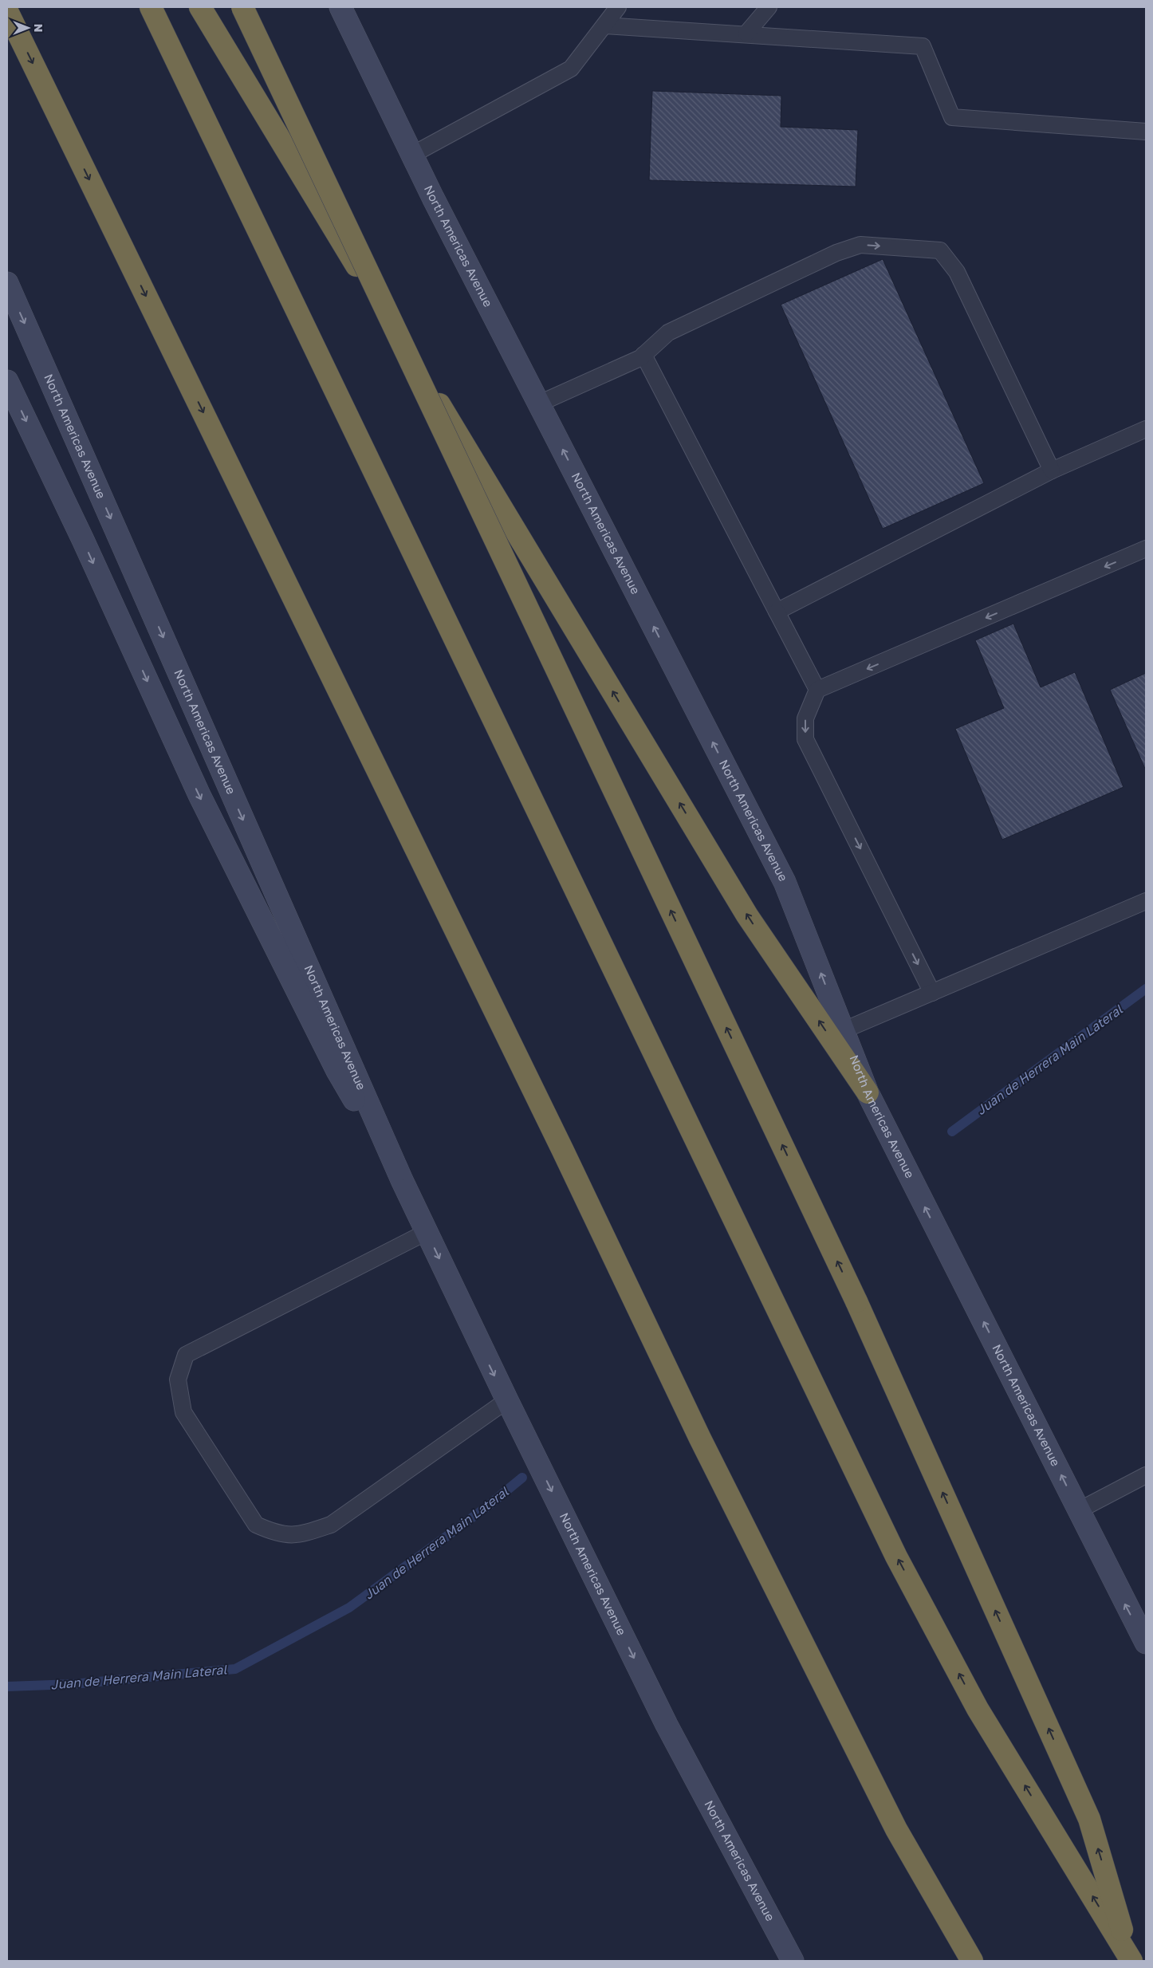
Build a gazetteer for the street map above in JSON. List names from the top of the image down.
{
  "streets": {
    "main road": ["North Americas Avenue"]
  },
  "water": ["Juan de Herrera Main Lateral"],
  "north": "right"
}
